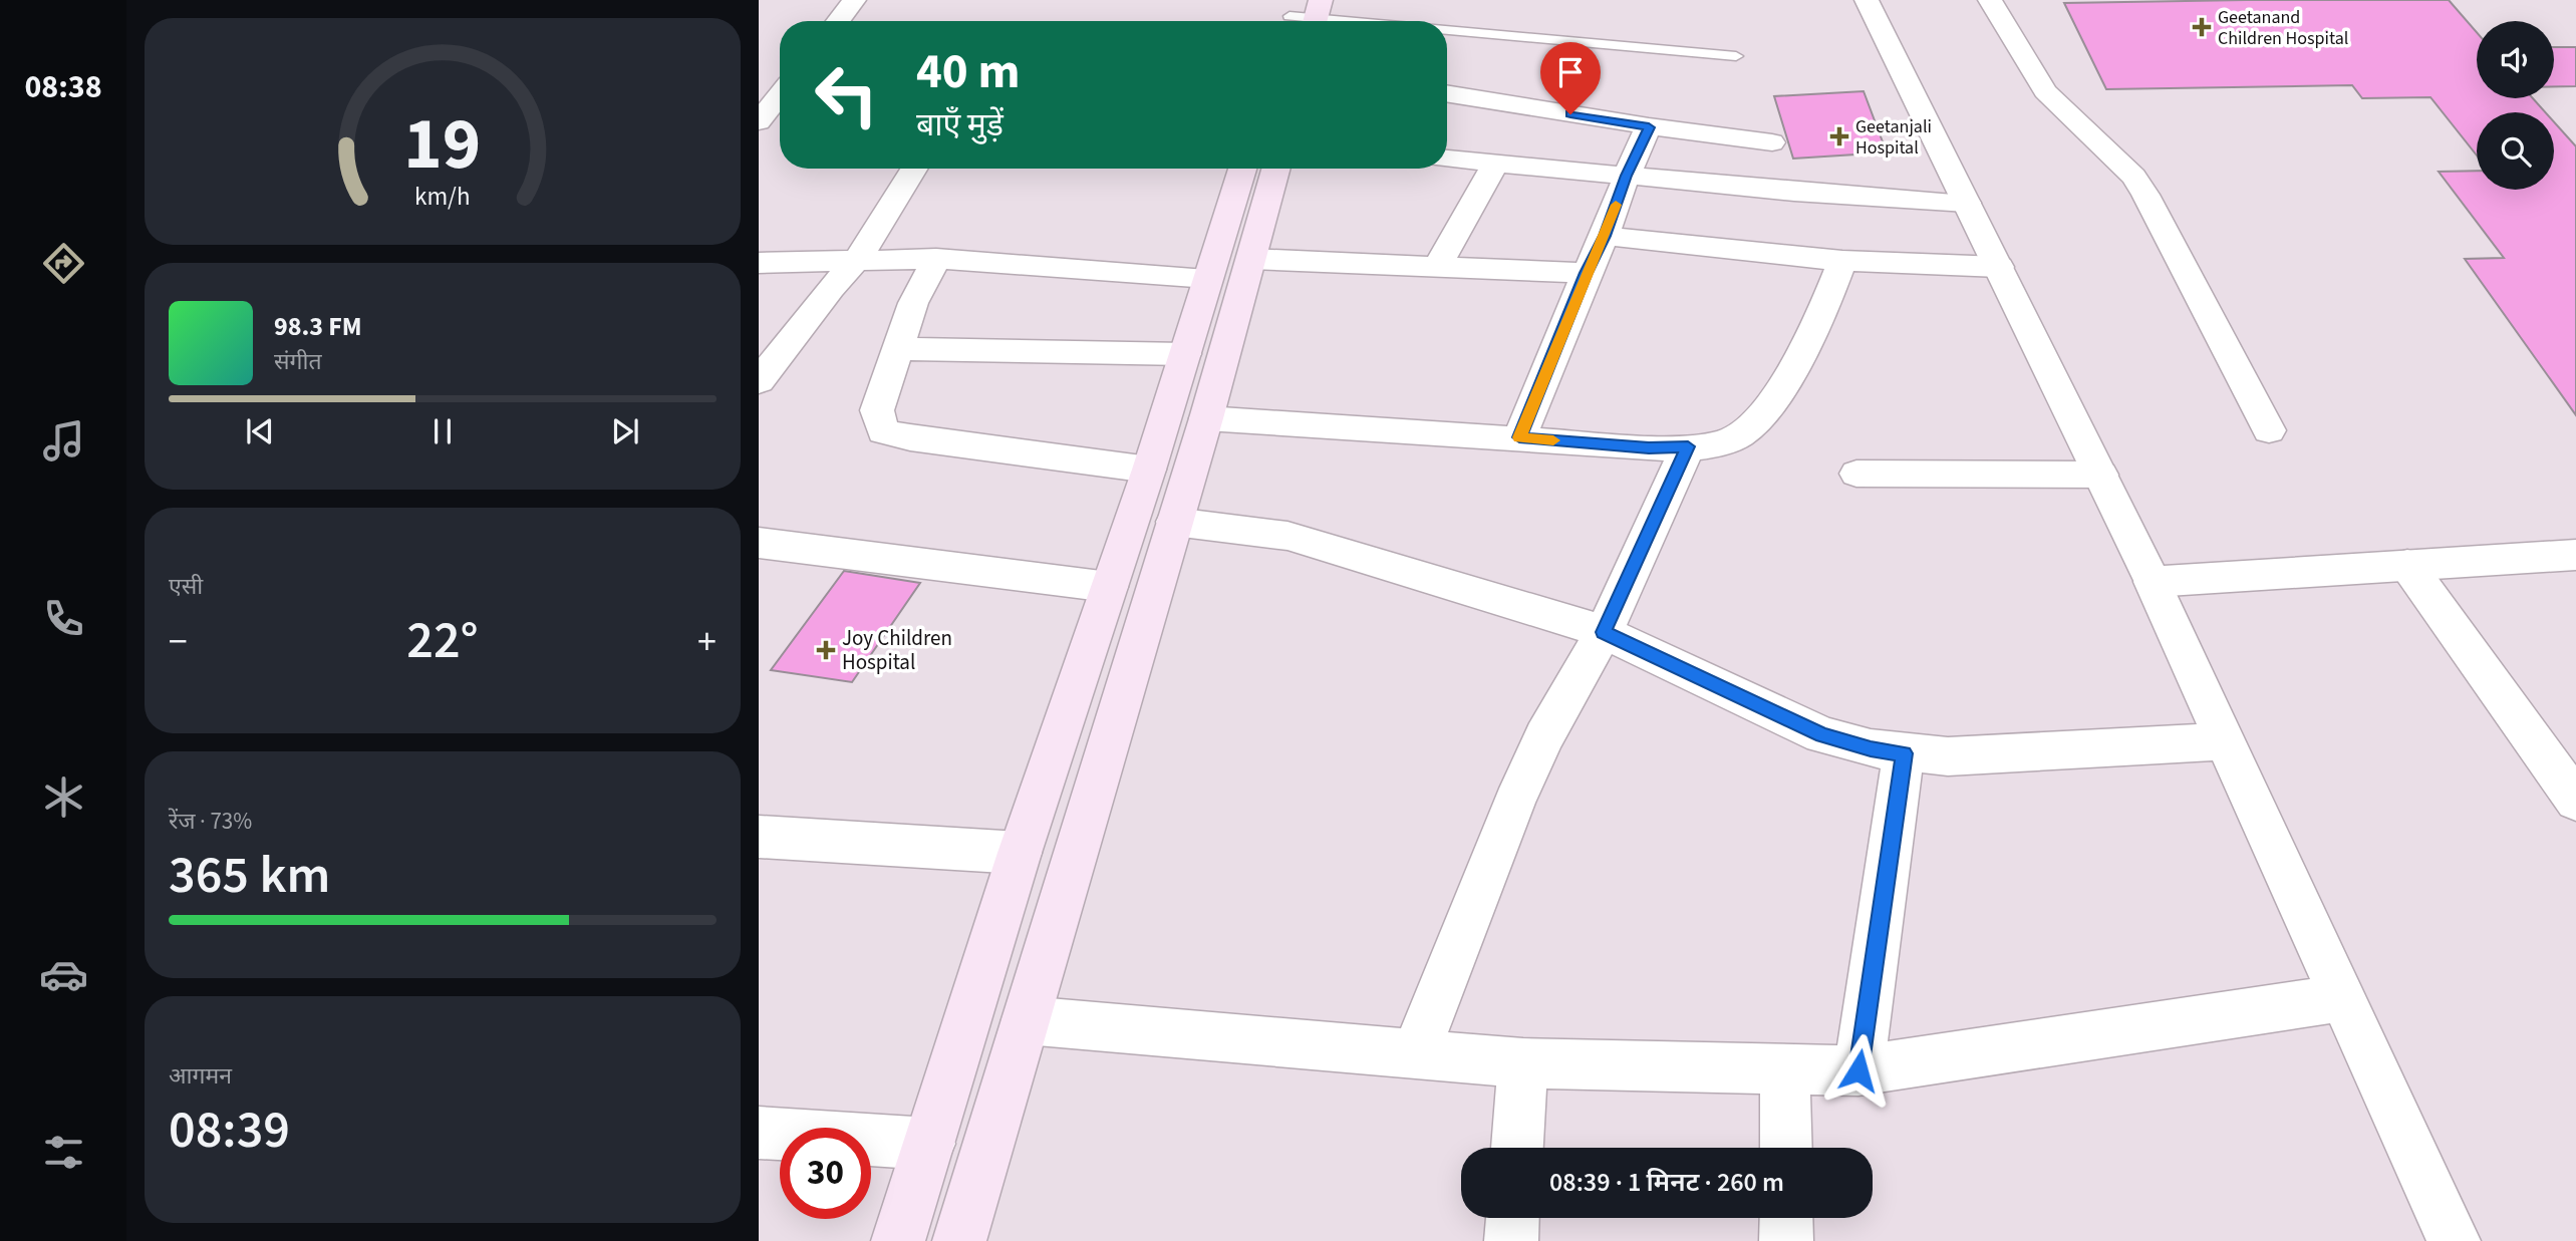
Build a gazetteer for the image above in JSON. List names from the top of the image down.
{
  "places": {
    "health": ["Geetanand Children Hospital", "Geetanjali Hospital", "Joy Children Hospital"]
  },
  "page": {
    "tabs": "08:38",
    "turn": ["40 m", "बाएँ मुड़ें"],
    "song": ["98.3 FM", "संगीत"],
    "tile": [
      "एसी",
      ["रेंज · 73%", "365 km"],
      ["आगमन", "08:39"]
    ],
    "heat": ["−", "22°", "+"],
    "limit": "30",
    "trip": "08:39 · 1 मिनट · 260 m",
    "gauge": ["19", "km/h"]
  }
}
